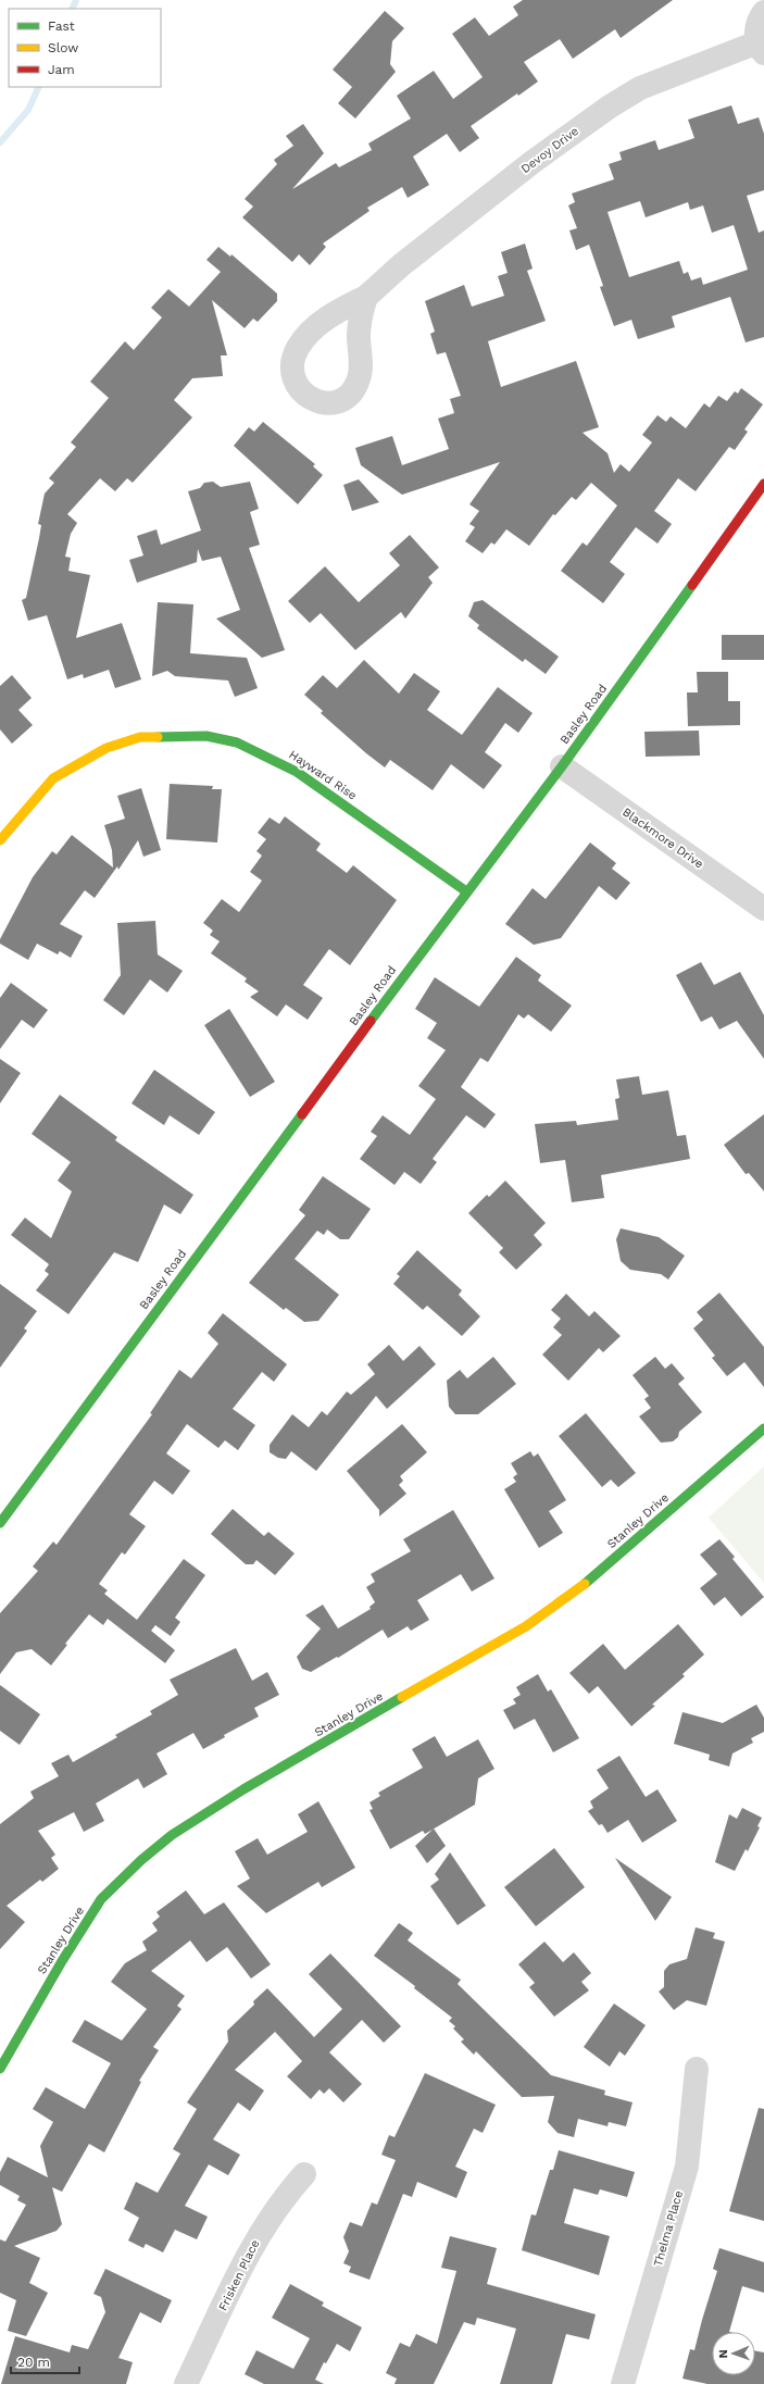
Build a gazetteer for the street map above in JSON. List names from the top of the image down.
{
  "streets": {
    "street": [
      "Devoy Drive",
      "Basley Road",
      "Hayward Rise",
      "Blackmore Drive",
      "Stanley Drive",
      "Thelma Place",
      "Frisken Place"
    ]
  },
  "crossings": [
    ["Basley Road", "Hayward Rise"],
    ["Basley Road", "Blackmore Drive"]
  ],
  "legend": ["Fast", "Slow", "Jam"],
  "scale_bar": "20 m",
  "north": "left"
}
